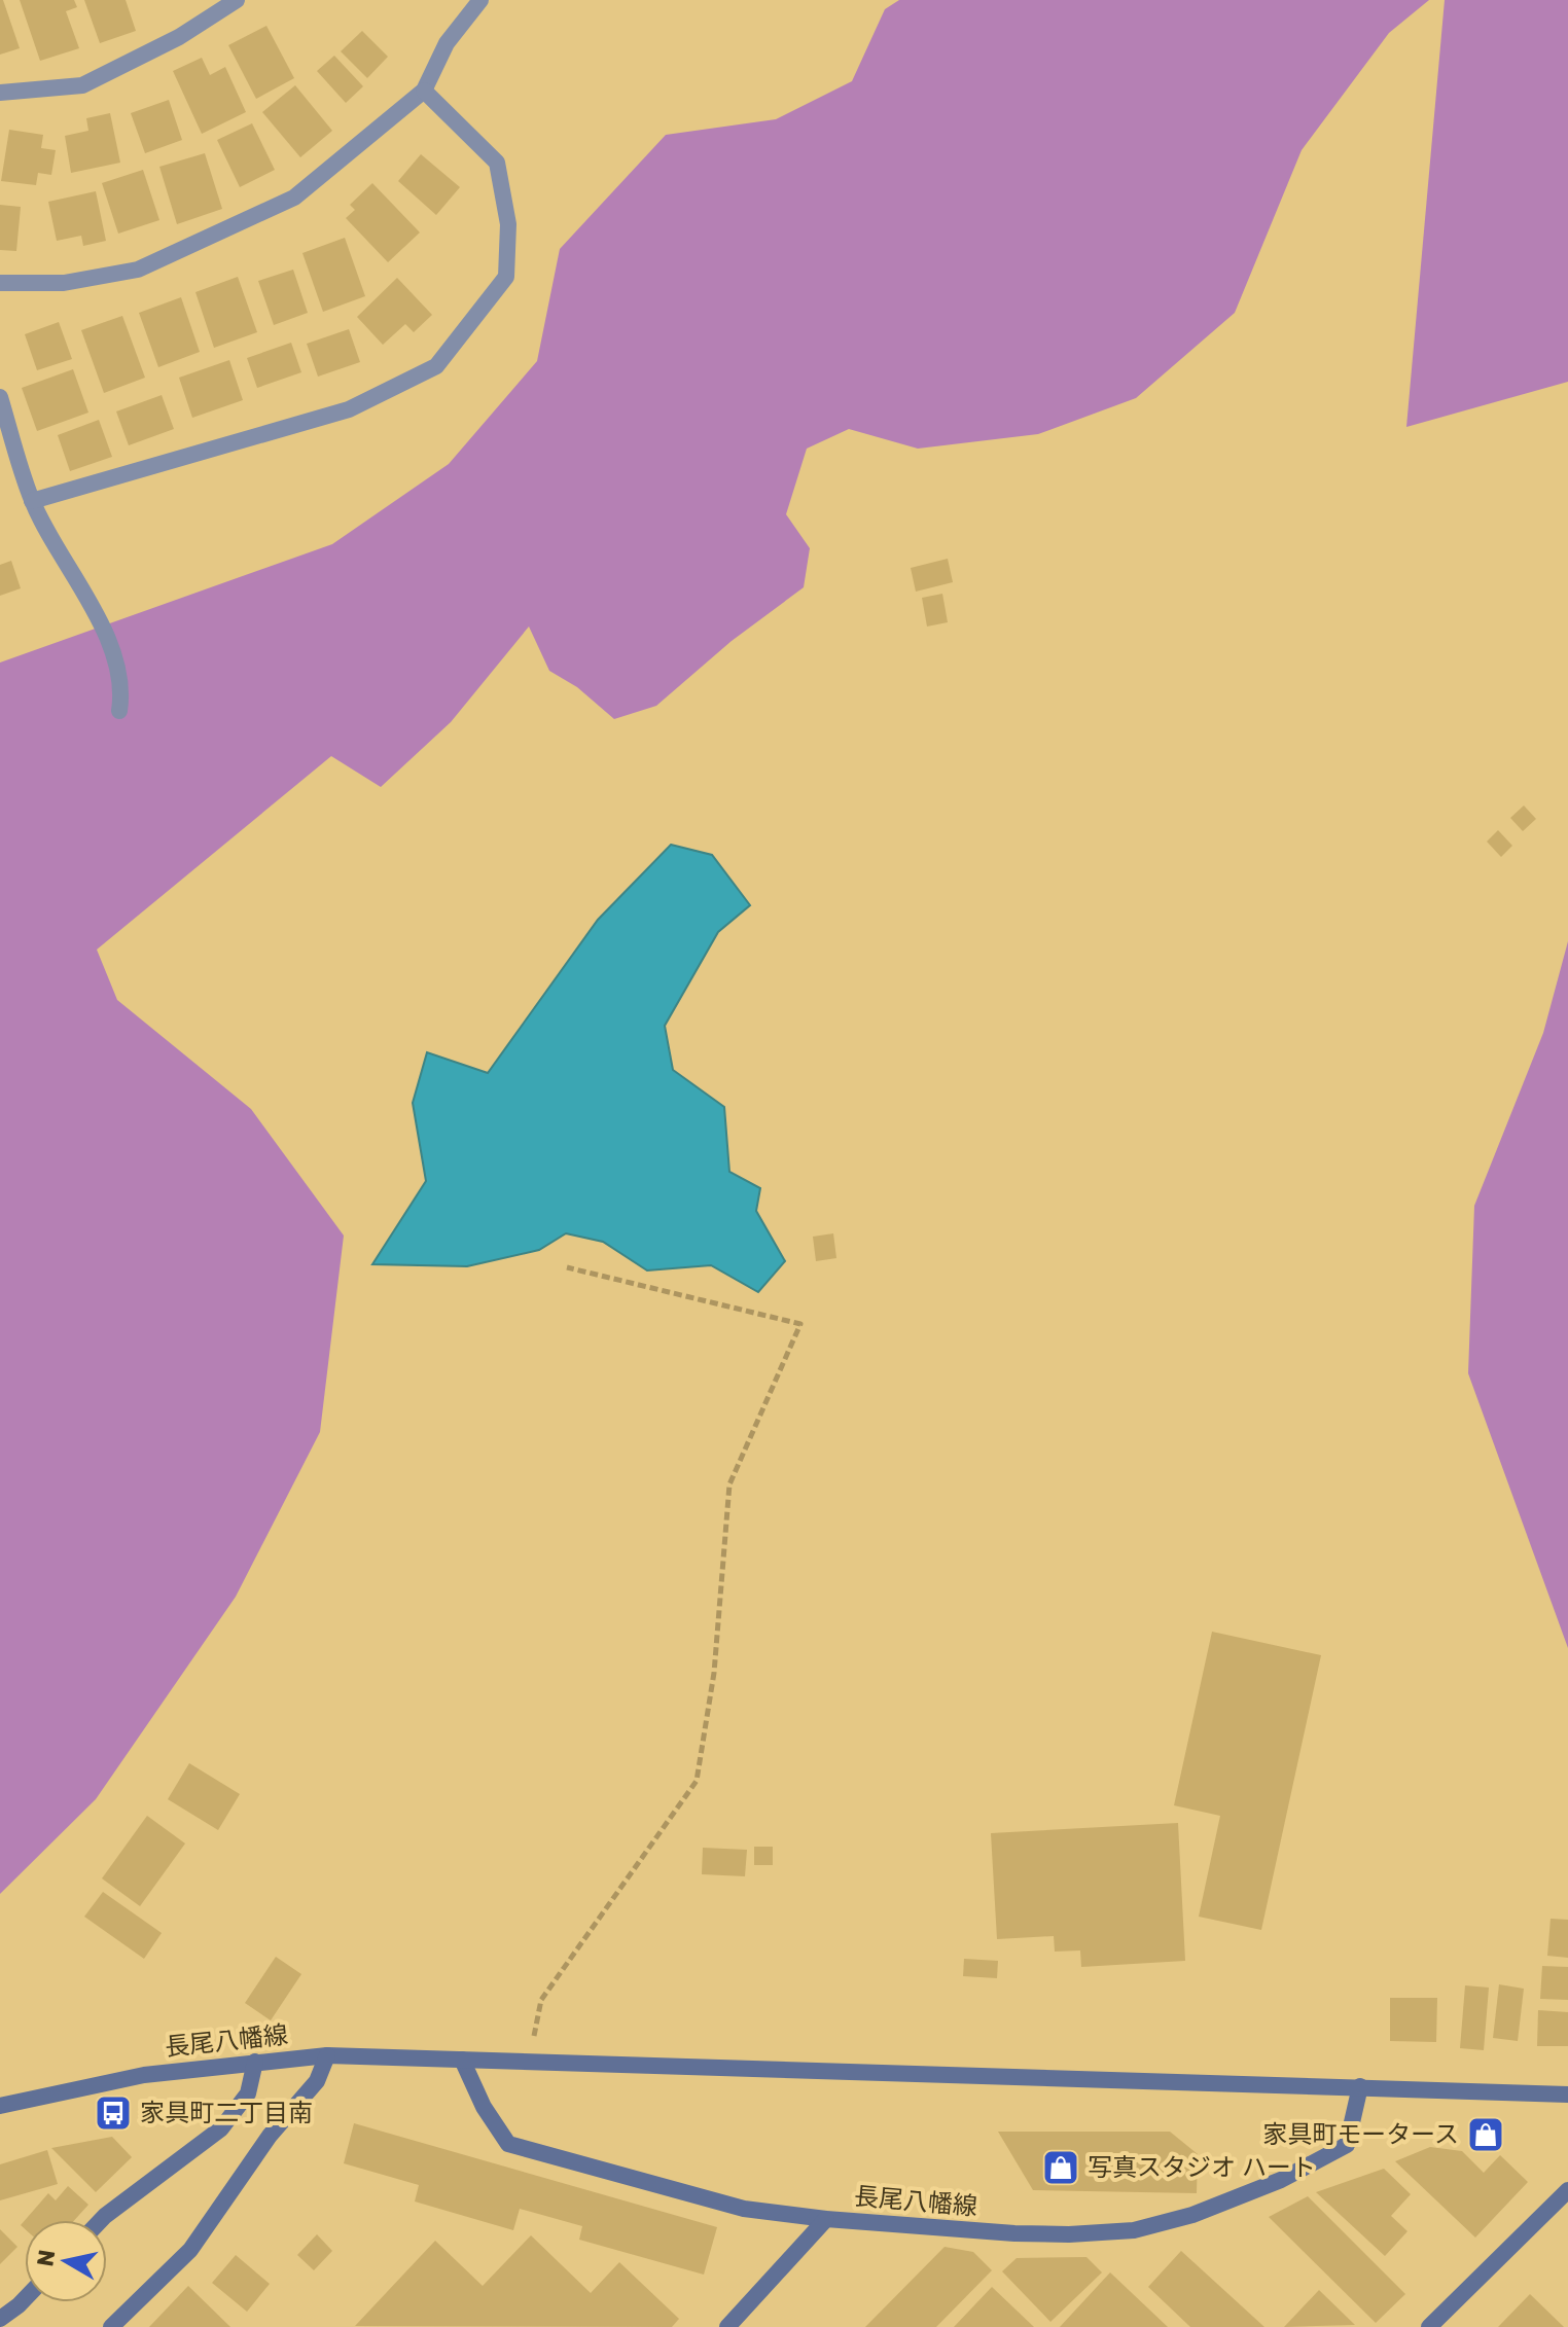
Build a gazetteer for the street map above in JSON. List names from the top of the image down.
{
  "streets": {
    "main road": ["長尾八幡線"]
  },
  "places": {
    "bus stop": ["家具町二丁目南"],
    "shop": ["家具町モータース", "写真スタジオ ハート"]
  },
  "north": "left"
}
